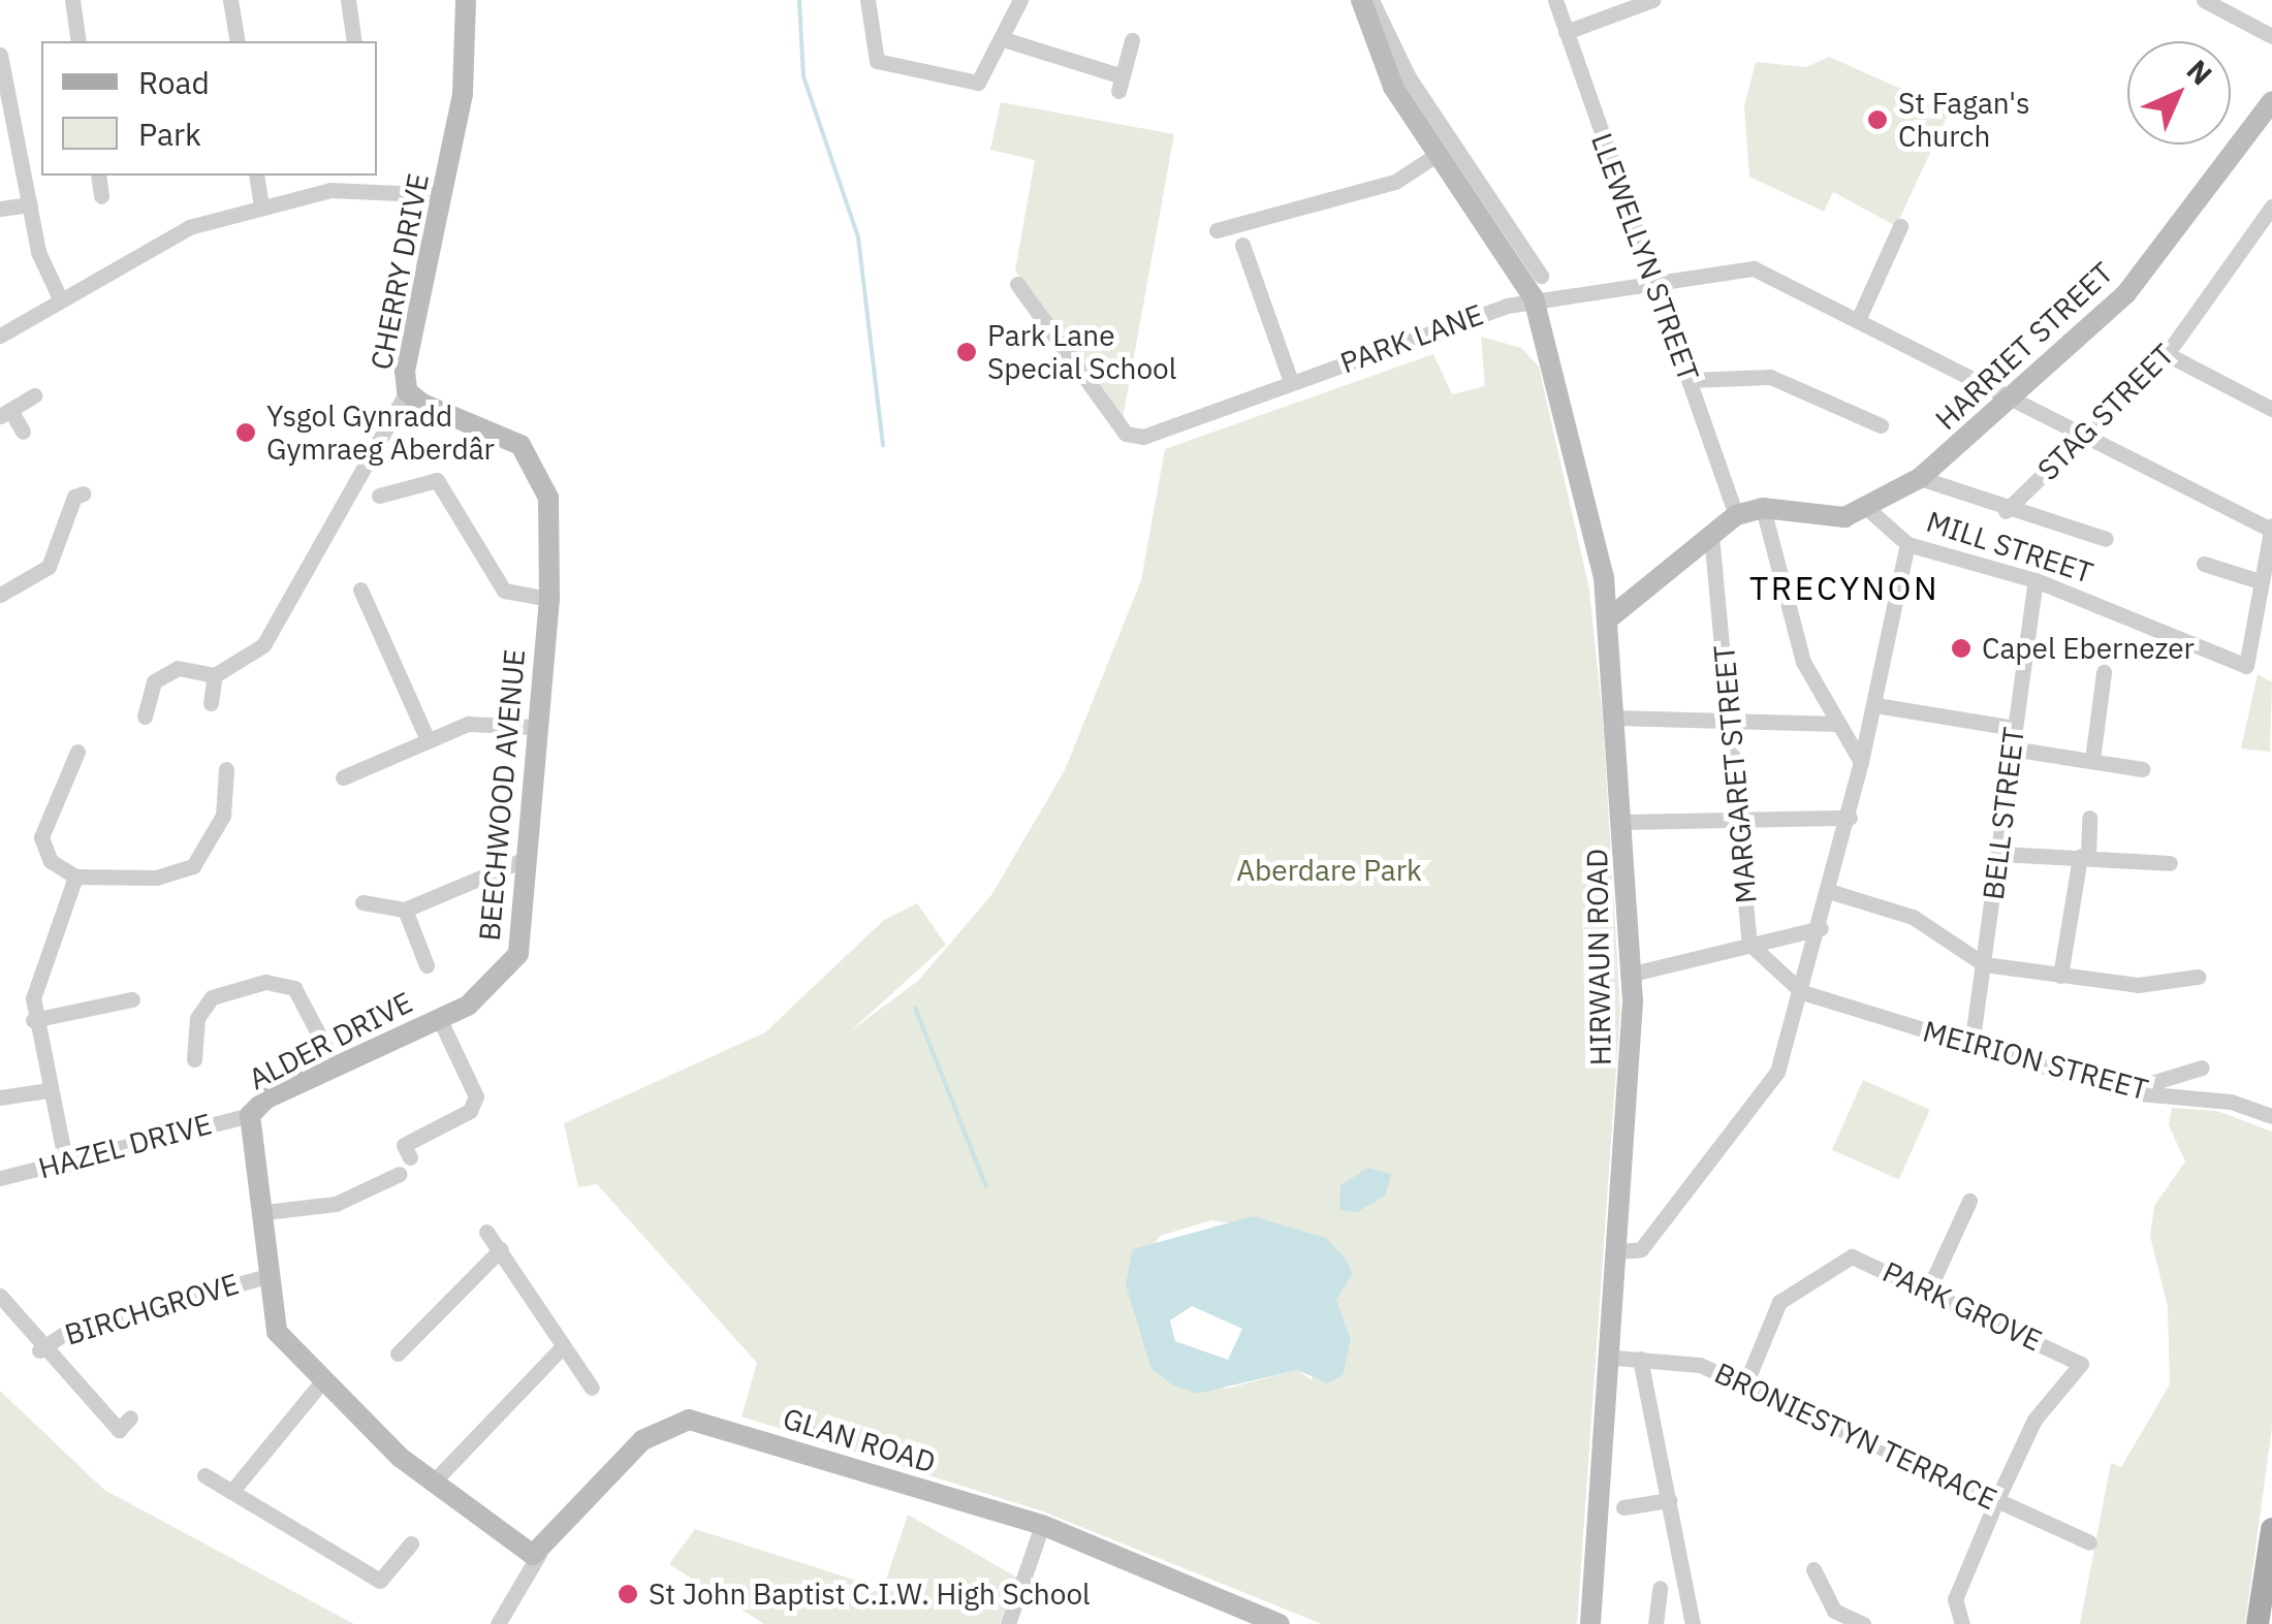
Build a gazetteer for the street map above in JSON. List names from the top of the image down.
{
  "streets": {
    "street": [
      "LLEWELLYN STREET",
      "CHERRY DRIVE",
      "PARK LANE",
      "HARRIET STREET",
      "STAG STREET",
      "MILL STREET",
      "MARGARET STREET",
      "BEECHWOOD AVENUE",
      "BELL STREET",
      "HIRWAUN ROAD",
      "ALDER DRIVE",
      "MEIRION STREET",
      "HAZEL DRIVE",
      "PARK GROVE",
      "BIRCHGROVE",
      "BRONIESTYN TERRACE",
      "GLAN ROAD"
    ]
  },
  "crossings": [
    ["LLEWELLYN STREET", "PARK LANE"],
    ["CHERRY DRIVE", "BEECHWOOD AVENUE"],
    ["PARK LANE", "HARRIET STREET"],
    ["PARK LANE", "STAG STREET"],
    ["PARK LANE", "HIRWAUN ROAD"],
    ["HARRIET STREET", "MILL STREET"],
    ["MILL STREET", "BELL STREET"],
    ["BEECHWOOD AVENUE", "ALDER DRIVE"],
    ["BELL STREET", "MEIRION STREET"],
    ["HIRWAUN ROAD", "BRONIESTYN TERRACE"],
    ["ALDER DRIVE", "HAZEL DRIVE"],
    ["PARK GROVE", "BRONIESTYN TERRACE"]
  ],
  "districts": ["TRECYNON"],
  "parks": ["Aberdare Park"],
  "places": [
    "St Fagan's Church",
    "Park Lane Special School",
    "Ysgol Gynradd Gymraeg Aberdâr",
    "Capel Ebernezer",
    "St John Baptist C.I.W. High School"
  ],
  "legend": ["Road", "Park"],
  "north": "top right"
}
